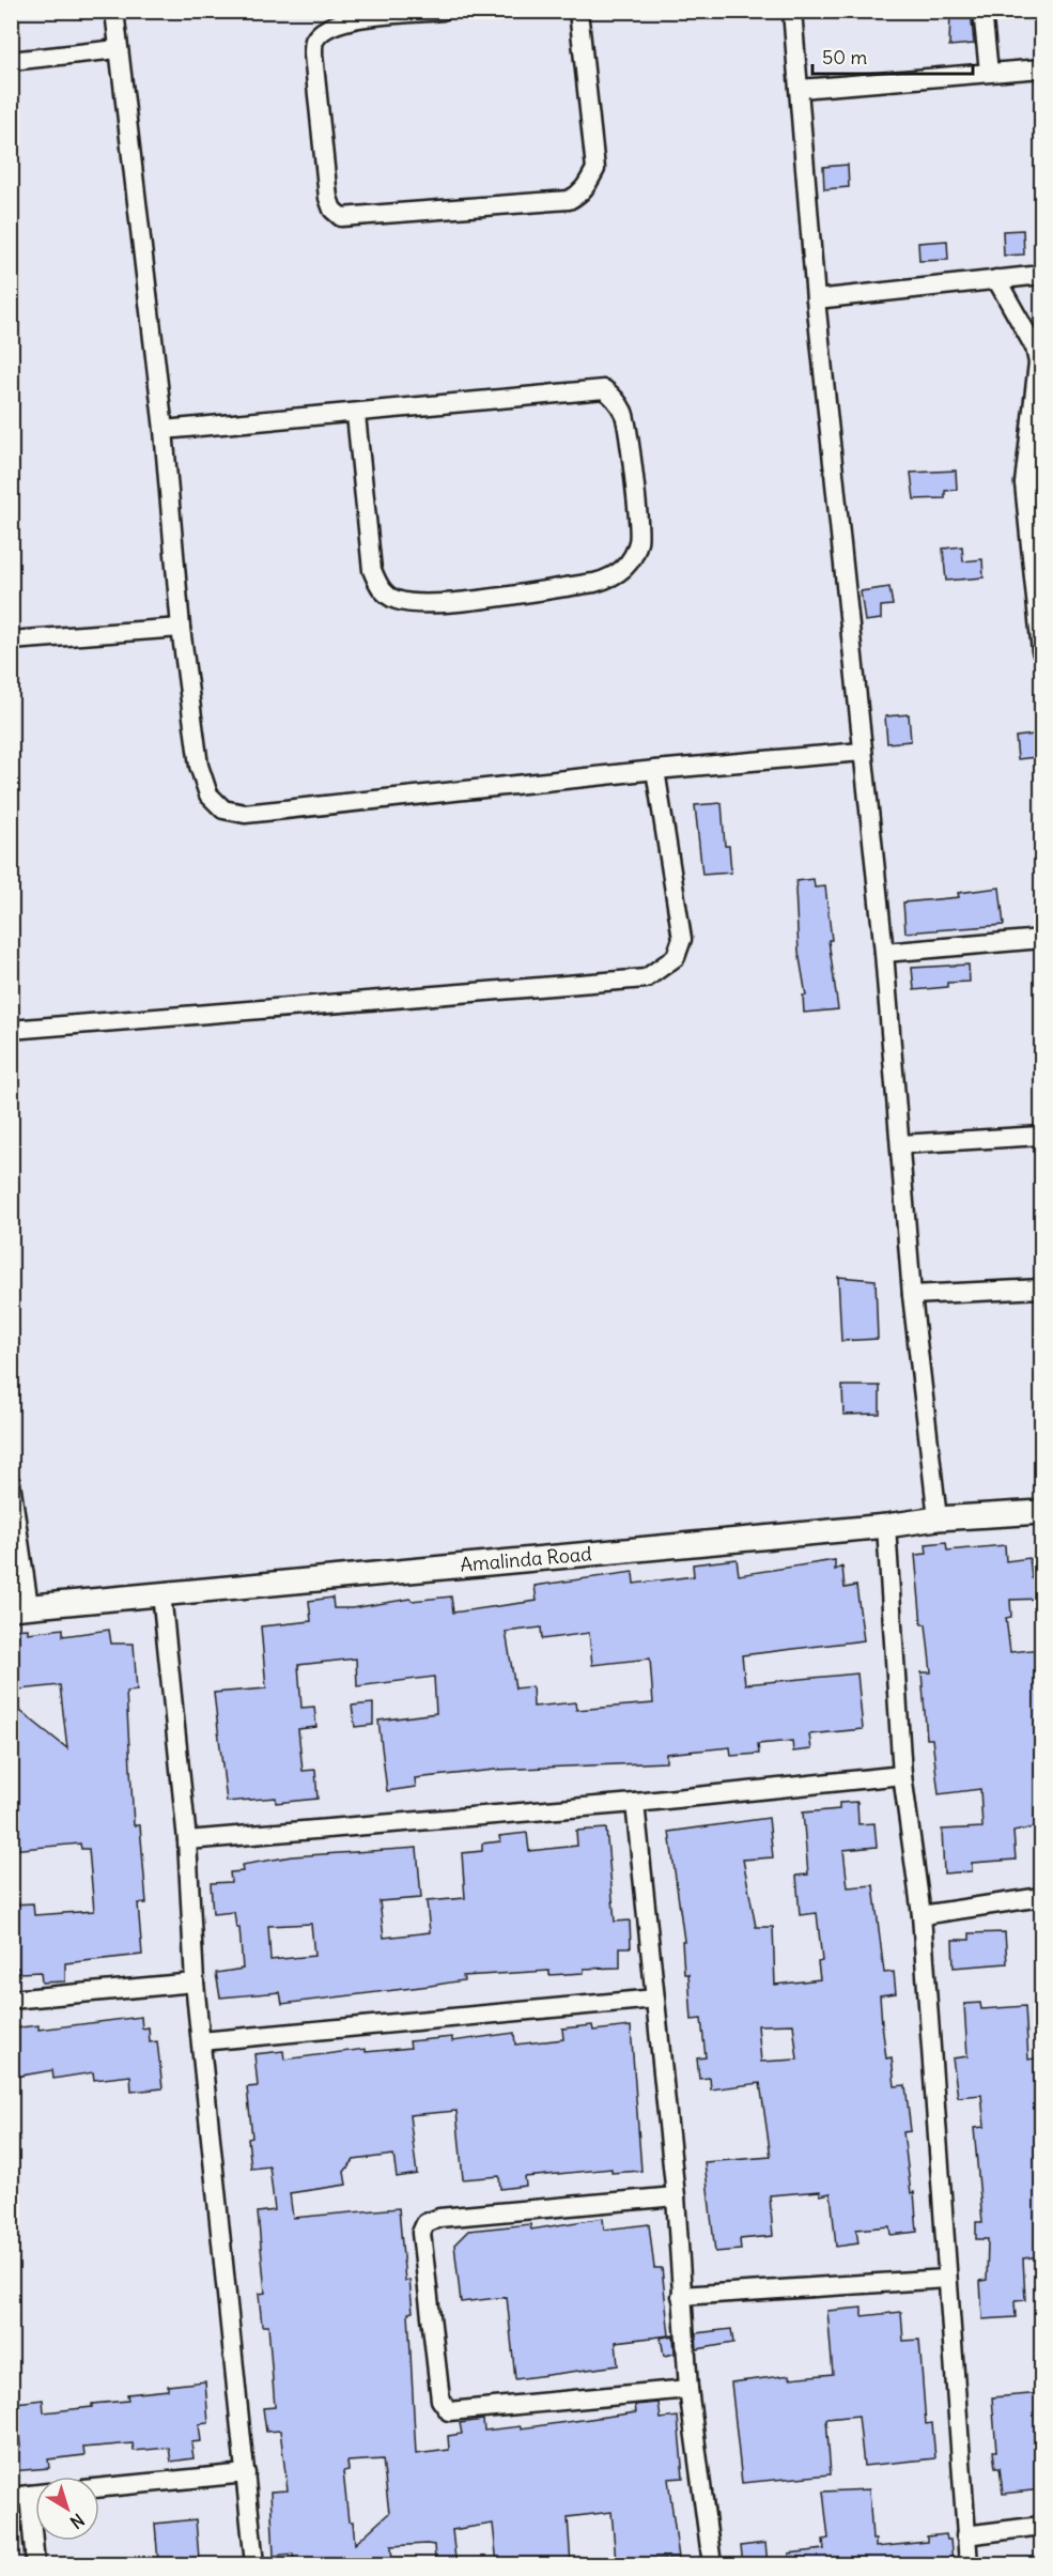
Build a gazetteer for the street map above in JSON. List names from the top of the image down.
{
  "streets": {
    "street": ["Amalinda Road"]
  },
  "scale_bar": "50 m",
  "north": "bottom right"
}
